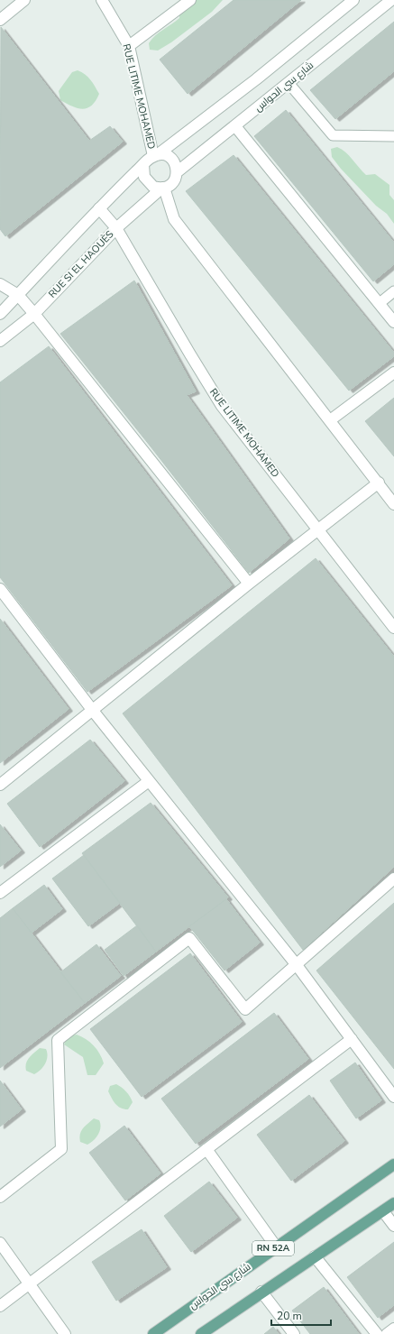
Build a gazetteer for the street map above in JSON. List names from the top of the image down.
{
  "streets": {
    "main road": ["شارع سي الحواس", "RN 52A"],
    "street": ["RUE LITIME MOHAMED", "RUE SI EL HAOUÈS"]
  },
  "crossings": [
    ["شارع سي الحواس", "RUE LITIME MOHAMED"],
    ["شارع سي الحواس", "RUE SI EL HAOUÈS"],
    ["RUE LITIME MOHAMED", "RUE SI EL HAOUÈS"]
  ],
  "scale_bar": "20 m"
}
